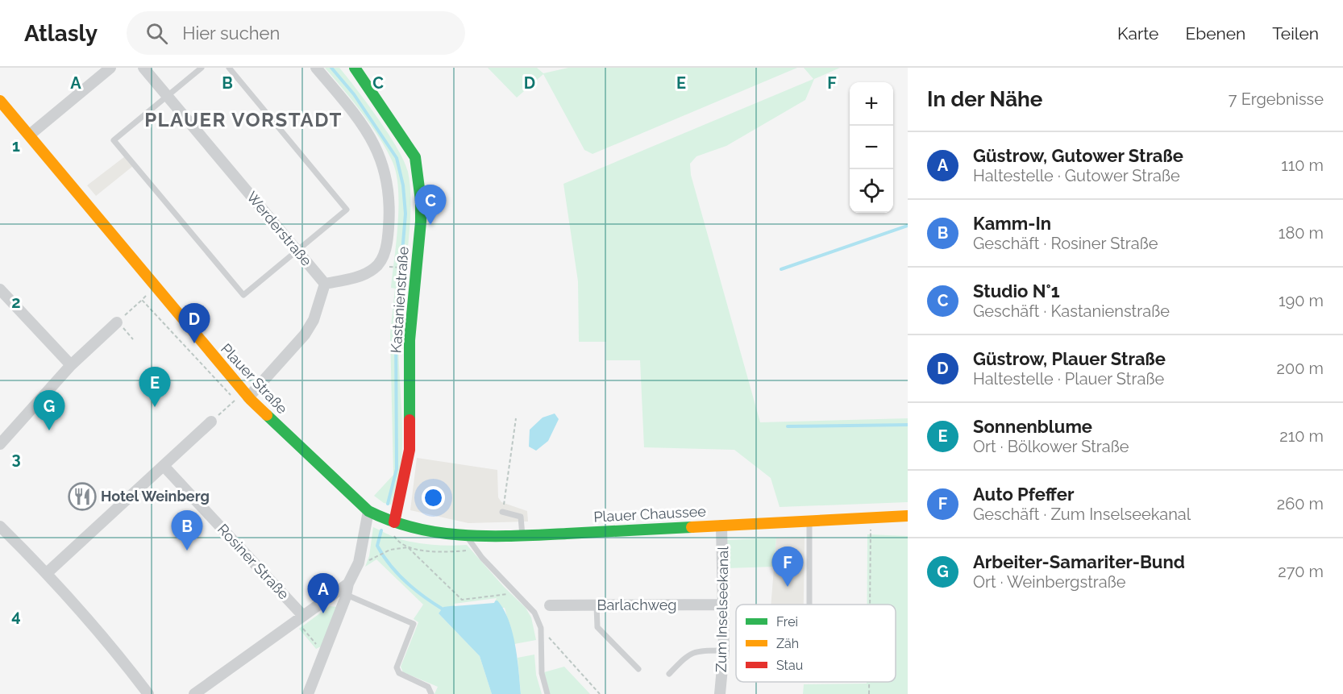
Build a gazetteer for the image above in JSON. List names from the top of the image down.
{
  "streets": {
    "main road": ["Kastanienstraße", "Plauer Straße", "Plauer Chaussee"],
    "street": [
      "Werderstraße",
      "Rosiner Straße",
      "Barlachweg",
      "Zum Inselseekanal"
    ]
  },
  "crossings": [
    ["Kastanienstraße", "Plauer Straße"],
    ["Kastanienstraße", "Plauer Chaussee"],
    ["Plauer Straße", "Plauer Chaussee"],
    ["Plauer Chaussee", "Zum Inselseekanal"],
    ["Barlachweg", "Zum Inselseekanal"]
  ],
  "districts": ["PLAUER VORSTADT"],
  "places": {
    "restaurant": ["Hotel Weinberg"]
  },
  "legend": ["Frei", "Zäh", "Stau"],
  "page": {
    "header": "Atlasly",
    "search": "Hier suchen",
    "nav": ["Karte", "Ebenen", "Teilen"],
    "heading": ["In der Nähe", "7 Ergebnisse"],
    "map_buttons": ["+", "−"],
    "list": [
      {
        "mark": "A",
        "name": "Güstrow, Gutower Straße",
        "note": "Haltestelle · Gutower Straße",
        "value": "110 m"
      },
      {
        "mark": "B",
        "name": "Kamm-In",
        "note": "Geschäft · Rosiner Straße",
        "value": "180 m"
      },
      {
        "mark": "C",
        "name": "Studio N°1",
        "note": "Geschäft · Kastanienstraße",
        "value": "190 m"
      },
      {
        "mark": "D",
        "name": "Güstrow, Plauer Straße",
        "note": "Haltestelle · Plauer Straße",
        "value": "200 m"
      },
      {
        "mark": "E",
        "name": "Sonnenblume",
        "note": "Ort · Bölkower Straße",
        "value": "210 m"
      },
      {
        "mark": "F",
        "name": "Auto Pfeffer",
        "note": "Geschäft · Zum Inselseekanal",
        "value": "260 m"
      },
      {
        "mark": "G",
        "name": "Arbeiter-Samariter-Bund",
        "note": "Ort · Weinbergstraße",
        "value": "270 m"
      }
    ],
    "pins": [
      "C",
      "D",
      "E",
      "G",
      "B",
      "F",
      "A"
    ]
  },
  "grid": {
    "columns": [
      "A",
      "B",
      "C",
      "D",
      "E",
      "F"
    ],
    "rows": [
      "1",
      "2",
      "3",
      "4"
    ]
  }
}
